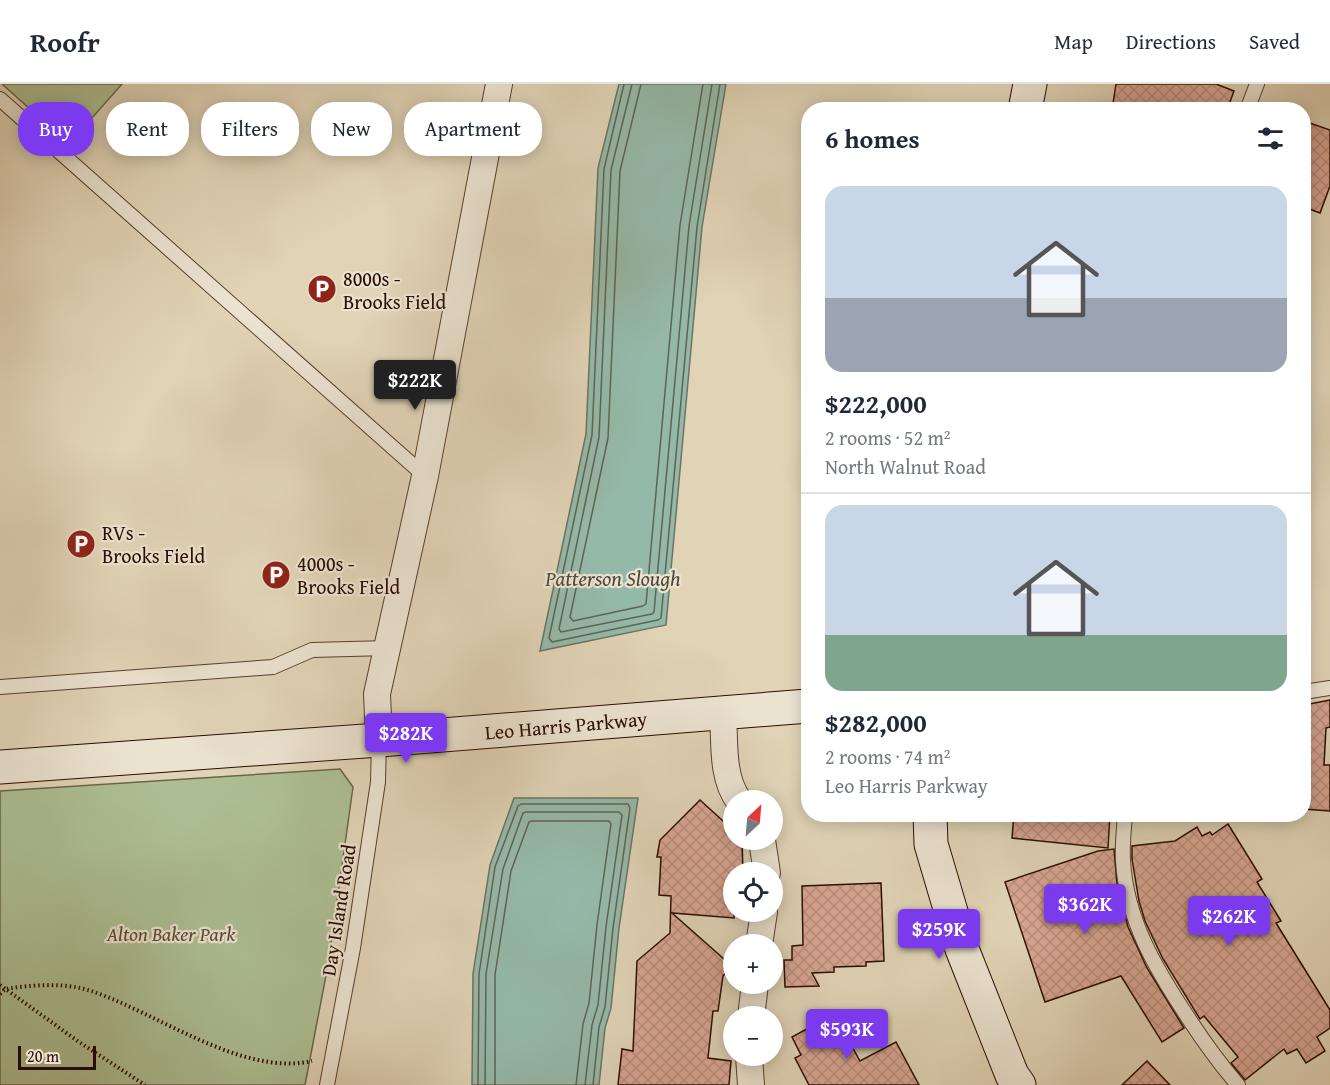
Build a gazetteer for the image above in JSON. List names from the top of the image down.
{
  "streets": {
    "street": ["Leo Harris Parkway"],
    "lane": ["Day Island Road"]
  },
  "crossings": [
    ["Leo Harris Parkway", "Day Island Road"]
  ],
  "water": ["Patterson Slough"],
  "parks": ["Alton Baker Park"],
  "places": {
    "parking": ["8000s - Brooks Field", "RVs - Brooks Field", "4000s - Brooks Field"]
  },
  "scale_bar": "20 m",
  "north": "top right",
  "page": {
    "header": "Roofr",
    "nav": ["Map", "Directions", "Saved"],
    "chip": [
      "Buy",
      "Rent",
      "Filters",
      "New",
      "Apartment"
    ],
    "heading": "6 homes",
    "list": [
      {
        "name": "$222,000",
        "note": "2 rooms · 52 m² · North Walnut Road"
      },
      {
        "name": "$282,000",
        "note": "2 rooms · 74 m² · Leo Harris Parkway"
      }
    ],
    "price": [
      "$222K",
      "$282K",
      "$362K",
      "$262K",
      "$259K",
      "$593K"
    ],
    "map_buttons": ["+", "−"],
    "scale": "20 m"
  }
}
